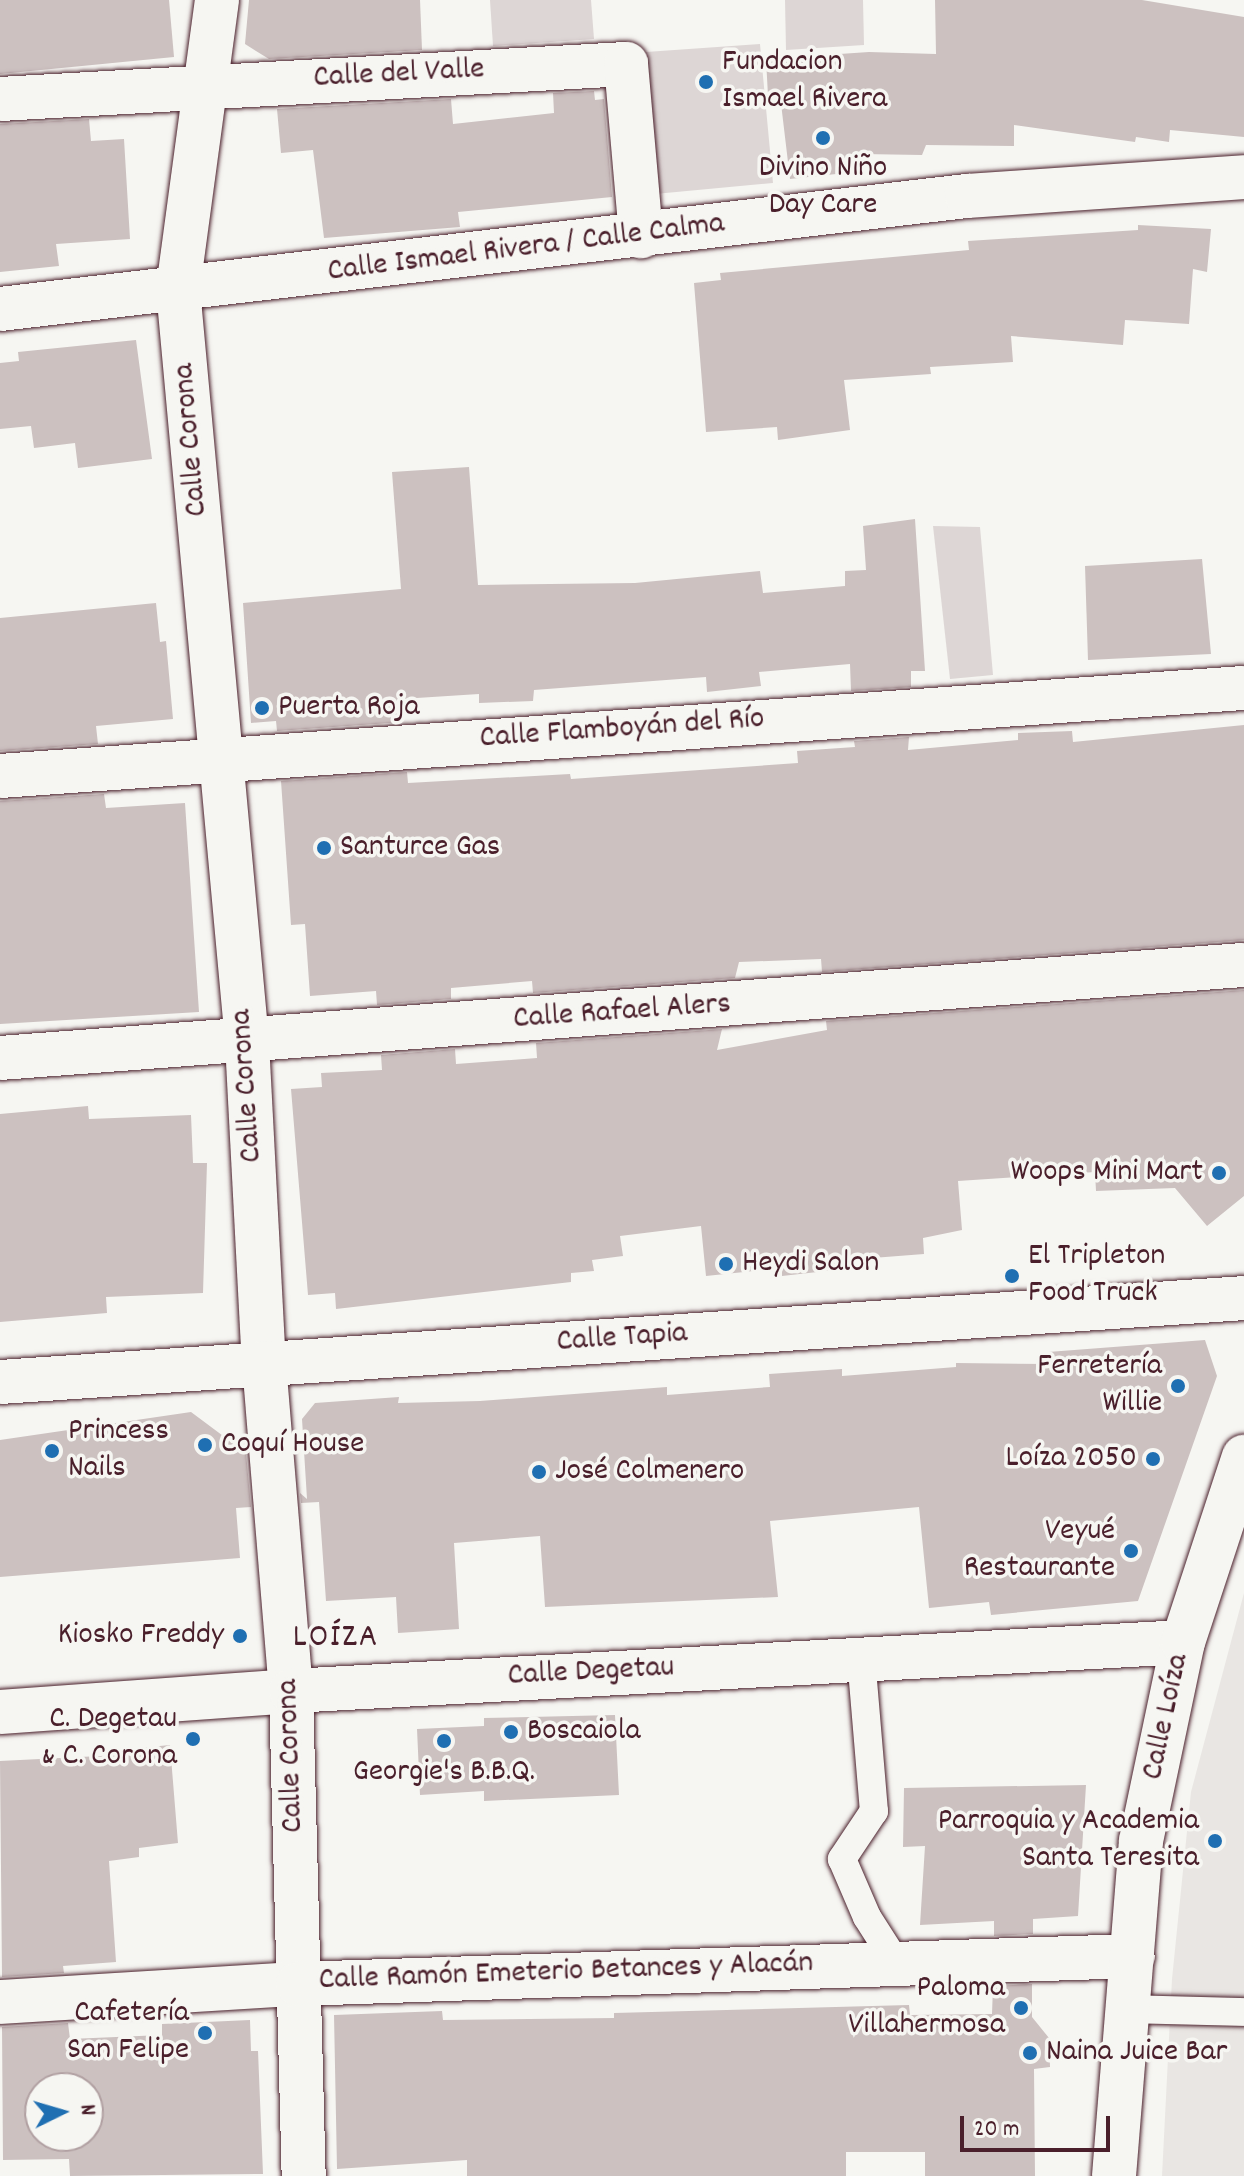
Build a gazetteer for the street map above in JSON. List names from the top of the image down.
{
  "streets": {
    "street": [
      "Calle del Valle",
      "Calle Ismael Rivera / Calle Calma",
      "Calle Corona",
      "Calle Flamboyán del Río",
      "Calle Rafael Alers",
      "Calle Tapia",
      "Calle Degetau",
      "Calle Loíza",
      "Calle Ramón Emeterio Betances y Alacán"
    ]
  },
  "crossings": [
    ["Calle del Valle", "Calle Ismael Rivera / Calle Calma"],
    ["Calle del Valle", "Calle Corona"],
    ["Calle Ismael Rivera / Calle Calma", "Calle Corona"],
    ["Calle Corona", "Calle Flamboyán del Río"],
    ["Calle Corona", "Calle Rafael Alers"],
    ["Calle Corona", "Calle Tapia"],
    ["Calle Corona", "Calle Degetau"],
    ["Calle Corona", "Calle Ramón Emeterio Betances y Alacán"],
    ["Calle Degetau", "Calle Loíza"],
    ["Calle Loíza", "Calle Ramón Emeterio Betances y Alacán"]
  ],
  "districts": ["LOÍZA"],
  "places": [
    "Fundacion Ismael Rivera",
    "Divino Niño Day Care",
    "Puerta Roja",
    "Santurce Gas",
    "Woops Mini Mart",
    "Heydi Salon",
    "El Tripleton Food Truck",
    "Ferretería Willie",
    "Coquí House",
    "Princess Nails",
    "Loíza 2050",
    "José Colmenero",
    "Veyué Restaurante",
    "Kiosko Freddy",
    "Boscaiola",
    "C. Degetau & C. Corona",
    "Georgie's B.B.Q.",
    "Parroquia y Academia Santa Teresita",
    "Paloma Villahermosa",
    "Cafetería San Felipe",
    "Naina Juice Bar"
  ],
  "scale_bar": "20 m",
  "north": "right"
}
